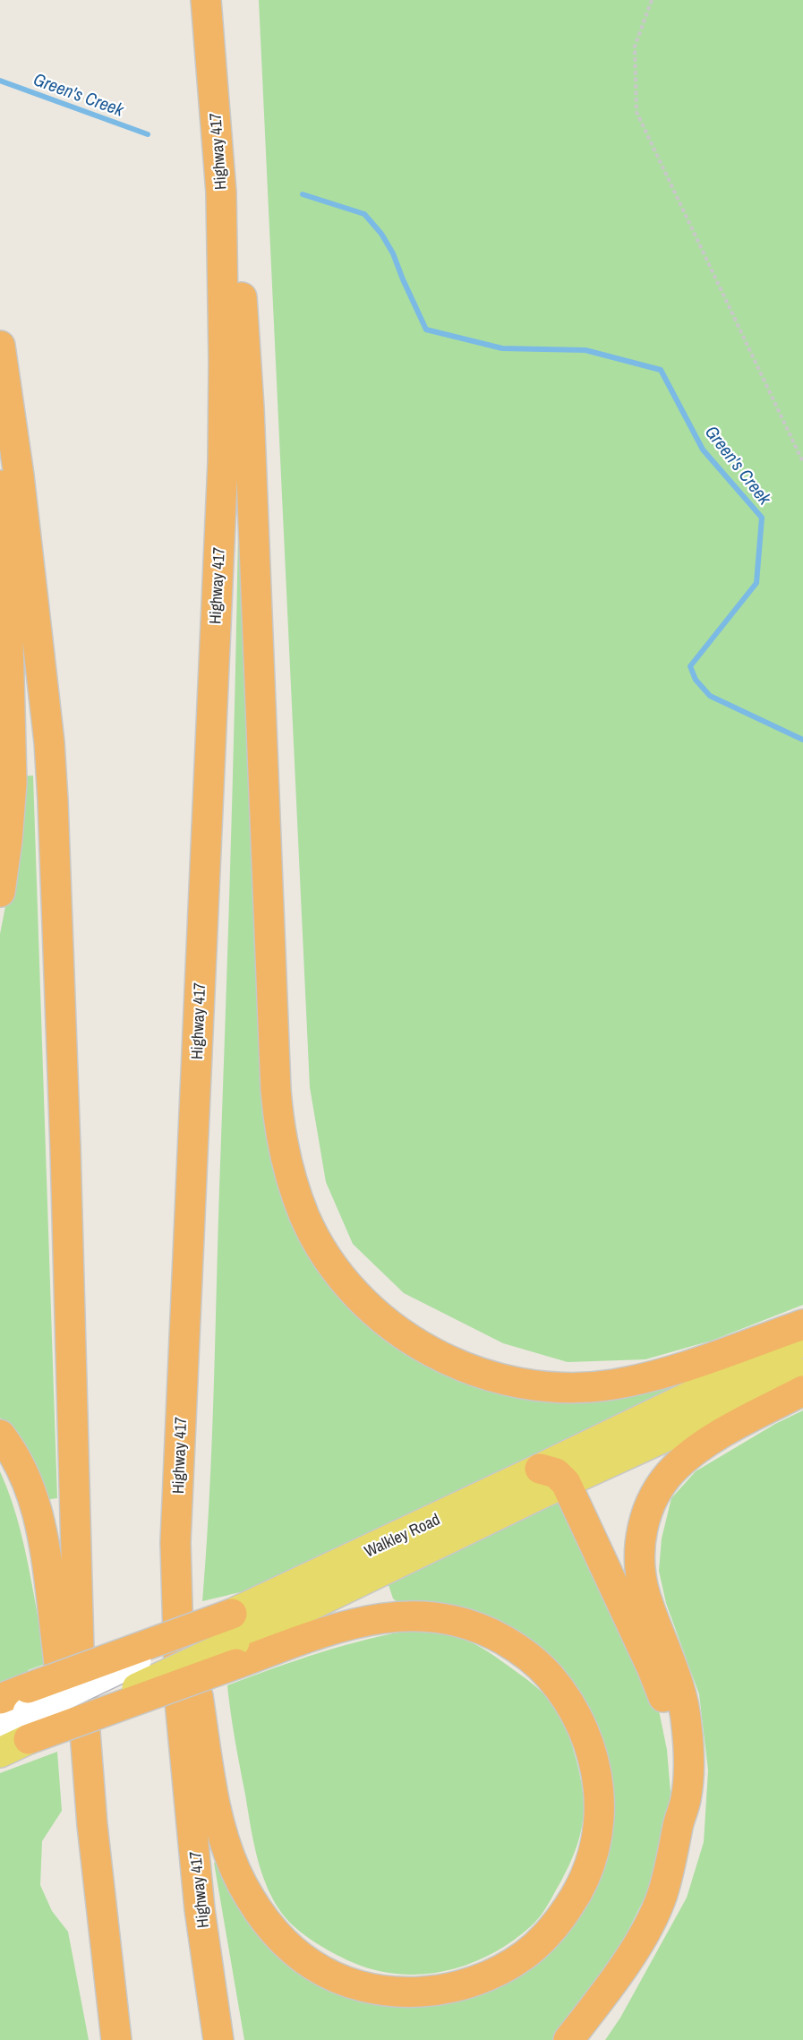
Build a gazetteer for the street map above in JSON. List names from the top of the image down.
{
  "streets": {
    "highway": ["Highway 417"],
    "main road": ["Walkley Road"]
  },
  "water": ["Green's Creek"]
}
